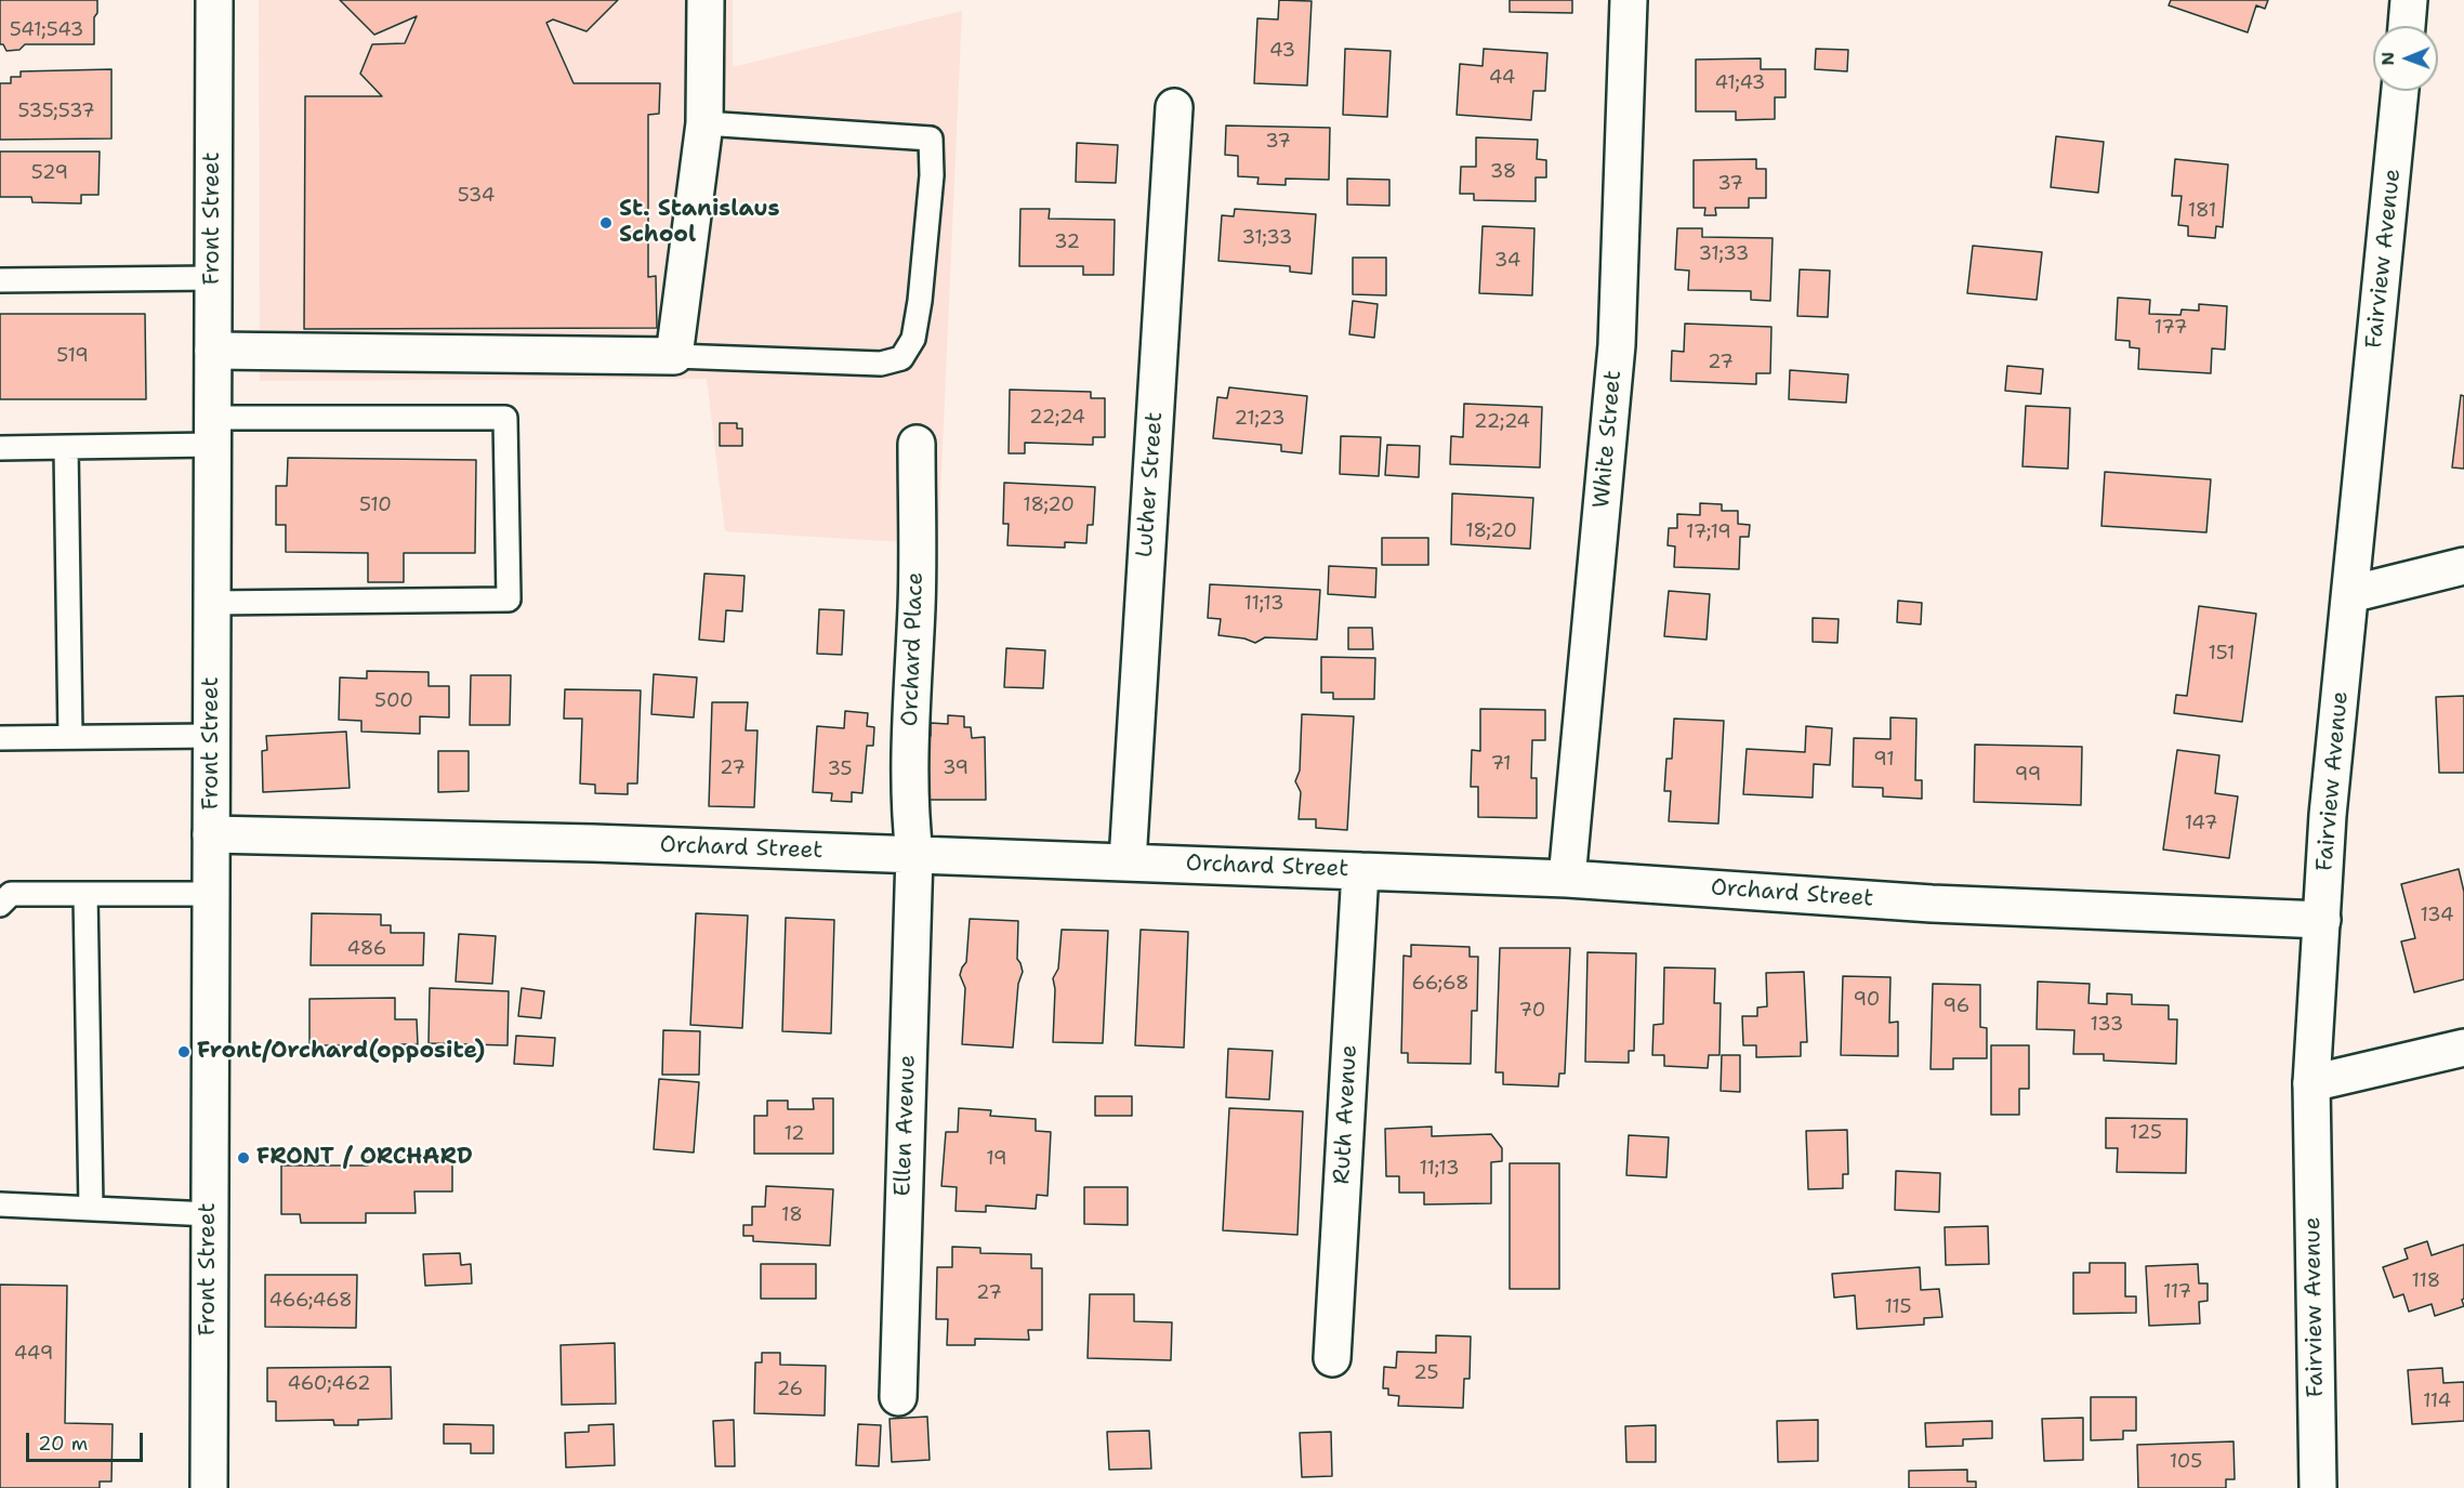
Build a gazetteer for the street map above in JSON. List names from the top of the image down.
{
  "streets": {
    "street": [
      "Front Street",
      "Fairview Avenue",
      "White Street",
      "Luther Street",
      "Orchard Place",
      "Orchard Street",
      "Ruth Avenue",
      "Ellen Avenue"
    ]
  },
  "crossings": [
    ["Front Street", "Orchard Street"],
    ["Fairview Avenue", "Orchard Street"],
    ["White Street", "Orchard Street"],
    ["Luther Street", "Orchard Street"],
    ["Orchard Place", "Orchard Street"],
    ["Orchard Place", "Ellen Avenue"],
    ["Orchard Street", "Ruth Avenue"],
    ["Orchard Street", "Ellen Avenue"]
  ],
  "places": ["St. Stanislaus School", "Front/Orchard(opposite)", "FRONT / ORCHARD"],
  "house_numbers": [
    "541;543",
    "43",
    "44",
    "41;43",
    "535;537",
    "37",
    "38",
    "529",
    "37",
    "534",
    "181",
    "31;33",
    "32",
    "31;33",
    "34",
    "177",
    "519",
    "27",
    "22;24",
    "21;23",
    "22;24",
    "510",
    "18;20",
    "18;20",
    "17;19",
    "11;13",
    "151",
    "500",
    "91",
    "71",
    "27",
    "39",
    "35",
    "99",
    "147",
    "134",
    "486",
    "66;68",
    "90",
    "96",
    "70",
    "133",
    "125",
    "12",
    "19",
    "11;13",
    "18",
    "118",
    "117",
    "27",
    "466;468",
    "115",
    "449",
    "25",
    "460;462",
    "26",
    "114",
    "105"
  ],
  "scale_bar": "20 m",
  "north": "left"
}
